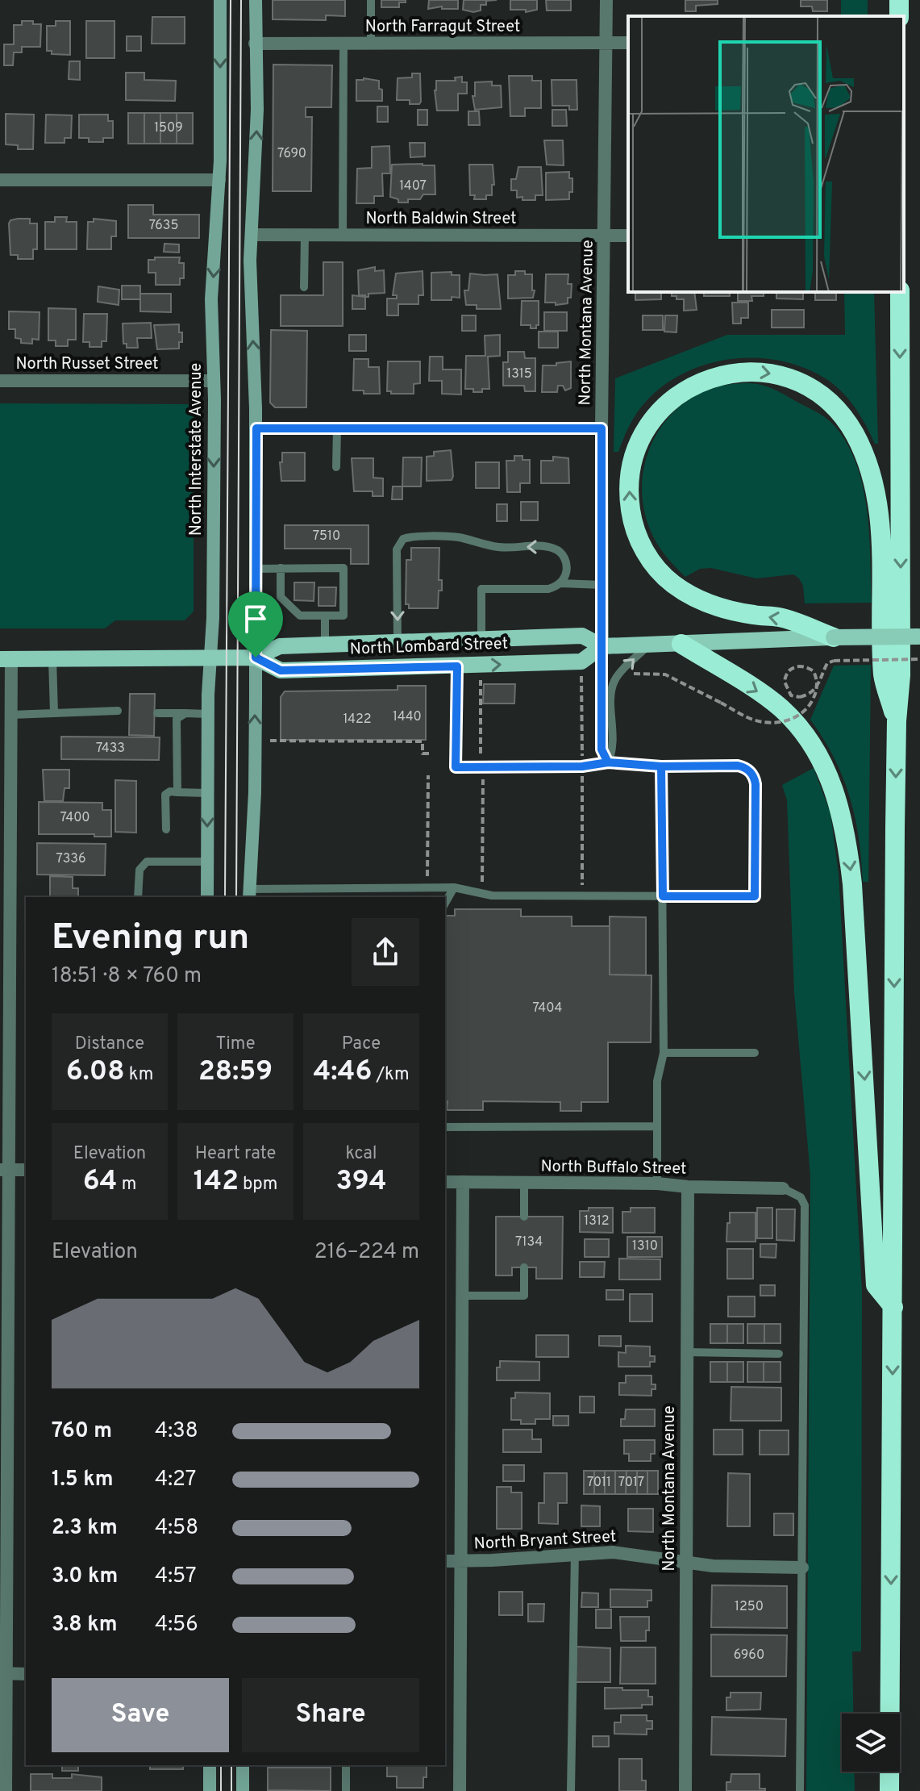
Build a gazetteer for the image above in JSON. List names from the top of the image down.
{
  "streets": {
    "main road": ["North Interstate Avenue", "North Lombard Street"],
    "street": [
      "North Farragut Street",
      "North Baldwin Street",
      "North Montana Avenue",
      "North Russet Street",
      "North Buffalo Street",
      "North Bryant Street"
    ]
  },
  "crossings": [
    ["North Farragut Street", "North Montana Avenue"],
    ["North Baldwin Street", "North Montana Avenue"],
    ["North Montana Avenue", "North Lombard Street"],
    ["North Montana Avenue", "North Buffalo Street"],
    ["North Montana Avenue", "North Bryant Street"],
    ["North Russet Street", "North Interstate Avenue"],
    ["North Interstate Avenue", "North Lombard Street"]
  ],
  "house_numbers": [
    "1509",
    "7690",
    "1407",
    "7635",
    "1315",
    "7510",
    "1440",
    "1422",
    "7433",
    "7400",
    "7336",
    "7404",
    "1312",
    "7134",
    "1310",
    "7011",
    "7017",
    "1250",
    "6960"
  ],
  "page": {
    "heading": ["Evening run", "18:51 · 8 × 760 m"],
    "stats": [
      ["Distance", "6.08 km"],
      ["Time", "28:59"],
      ["Pace", "4:46 /km"],
      ["Elevation", "64 m"],
      ["Heart rate", "142 bpm"],
      ["kcal", "394"]
    ],
    "chart": ["Elevation", "216–224 m"],
    "list": [
      {
        "name": "760 m",
        "note": "4:38"
      },
      {
        "name": "1.5 km",
        "note": "4:27"
      },
      {
        "name": "2.3 km",
        "note": "4:58"
      },
      {
        "name": "3.0 km",
        "note": "4:57"
      },
      {
        "name": "3.8 km",
        "note": "4:56"
      }
    ],
    "buttons": ["Save", "Share"]
  }
}
